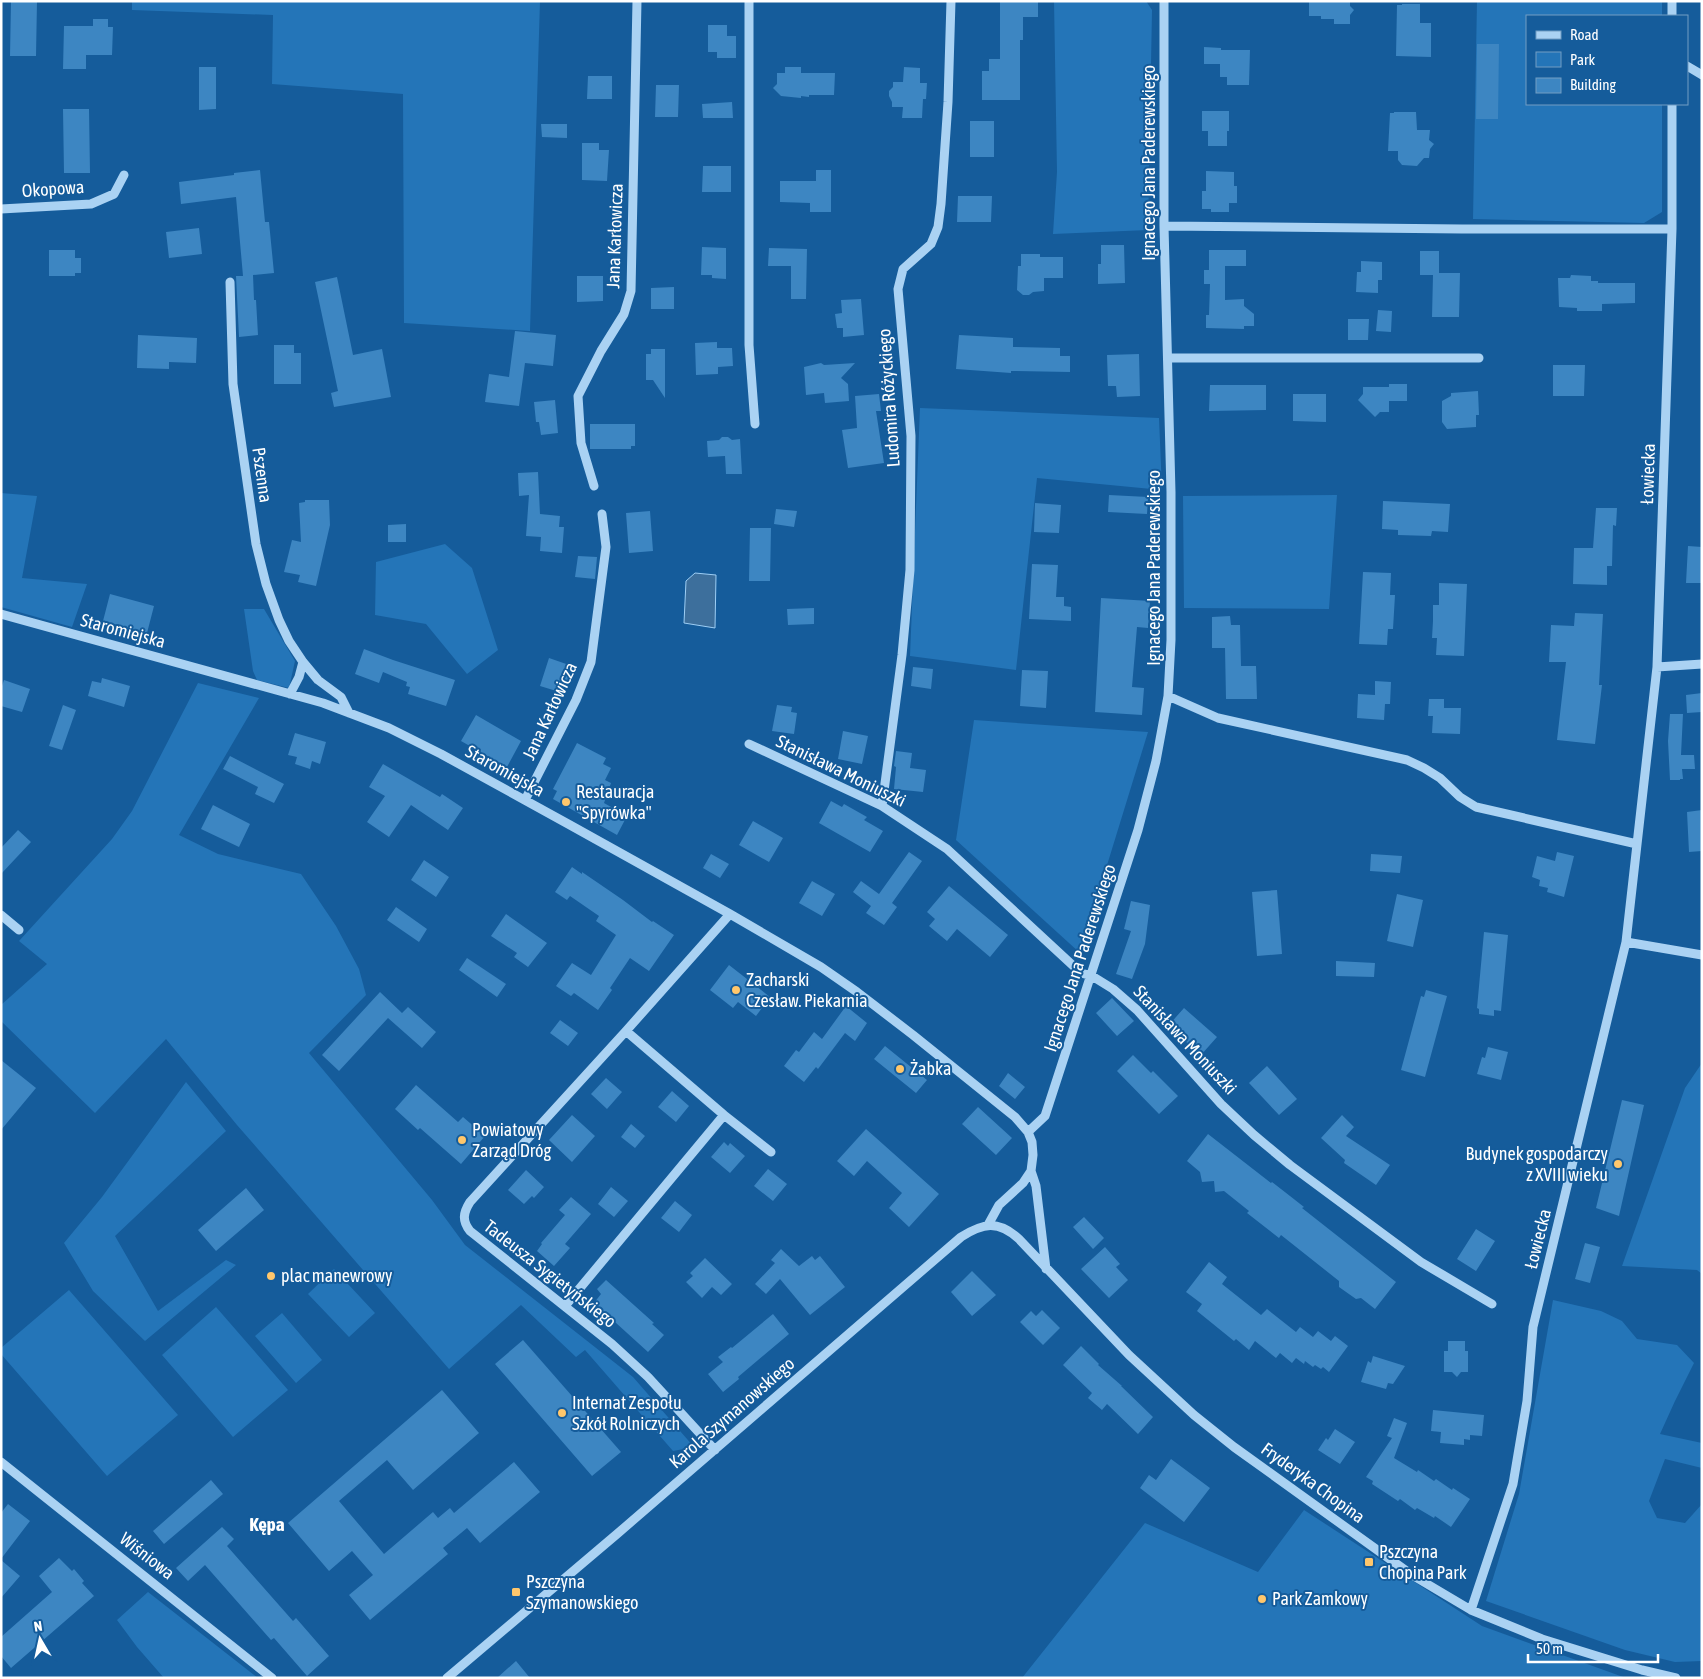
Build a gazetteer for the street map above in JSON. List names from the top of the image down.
{
  "streets": {
    "street": [
      "Ignacego Jana Paderewskiego",
      "Okopowa",
      "Jana Karłowicza",
      "Ludomira Różyckiego",
      "Łowiecka",
      "Pszenna",
      "Staromiejska",
      "Stanisława Moniuszki",
      "Tadeusza Sygietyńskiego",
      "Karola Szymanowskiego",
      "Fryderyka Chopina",
      "Wiśniowa"
    ]
  },
  "crossings": [
    ["Ignacego Jana Paderewskiego", "Staromiejska"],
    ["Ignacego Jana Paderewskiego", "Stanisława Moniuszki"],
    ["Jana Karłowicza", "Staromiejska"],
    ["Ludomira Różyckiego", "Stanisława Moniuszki"],
    ["Łowiecka", "Fryderyka Chopina"],
    ["Pszenna", "Staromiejska"],
    ["Staromiejska", "Tadeusza Sygietyńskiego"],
    ["Tadeusza Sygietyńskiego", "Karola Szymanowskiego"],
    ["Karola Szymanowskiego", "Fryderyka Chopina"]
  ],
  "districts": ["Kępa"],
  "places": {
    "other": [
      "Restauracja \"Spyrówka\"",
      "Zacharski Czesław. Piekarnia",
      "Żabka",
      "Powiatowy Zarząd Dróg",
      "Budynek gospodarczy z XVIII wieku",
      "plac manewrowy",
      "Internat Zespołu Szkół Rolniczych",
      "Park Zamkowy"
    ],
    "transit": ["Pszczyna Chopina Park", "Pszczyna Szymanowskiego"]
  },
  "legend": ["Road", "Park", "Building"],
  "scale_bar": "50 m",
  "north": "top"
}
